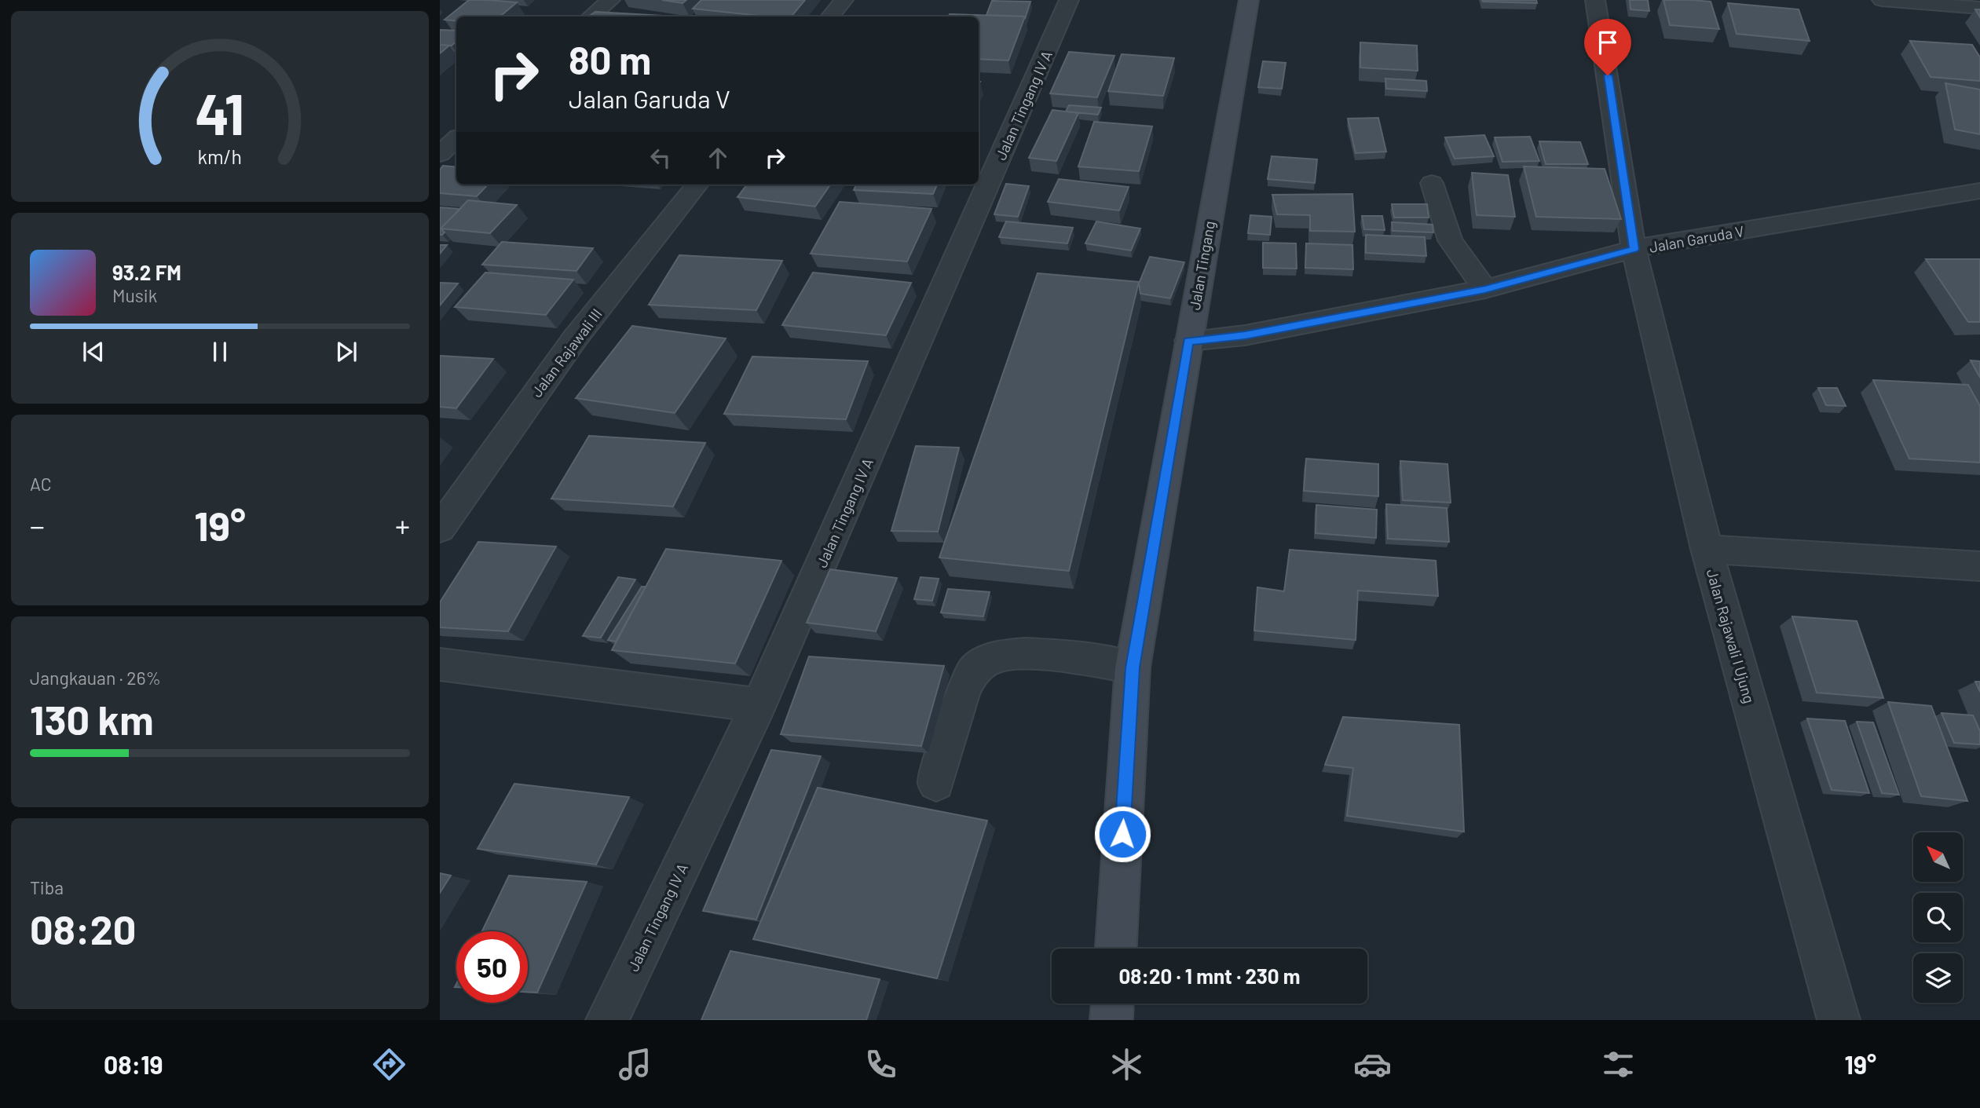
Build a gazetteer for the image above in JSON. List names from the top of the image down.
{
  "streets": {
    "main road": ["Jalan Tingang"],
    "street": [
      "Jalan Tingang IV A",
      "Jalan Garuda V",
      "Jalan Rajawali III",
      "Jalan Rajawali I Ujung"
    ]
  },
  "crossings": [
    ["Jalan Garuda V", "Jalan Tingang"],
    ["Jalan Garuda V", "Jalan Rajawali I Ujung"]
  ],
  "north": "top left",
  "page": {
    "turn": ["80 m", "Jalan Garuda V"],
    "song": ["93.2 FM", "Musik"],
    "tile": [
      "AC",
      ["Jangkauan · 26%", "130 km"],
      ["Tiba", "08:20"]
    ],
    "heat": ["−", "19°", "+"],
    "limit": "50",
    "trip": "08:20 · 1 mnt · 230 m",
    "tabs": ["08:19", "19°"],
    "gauge": ["41", "km/h"]
  }
}
